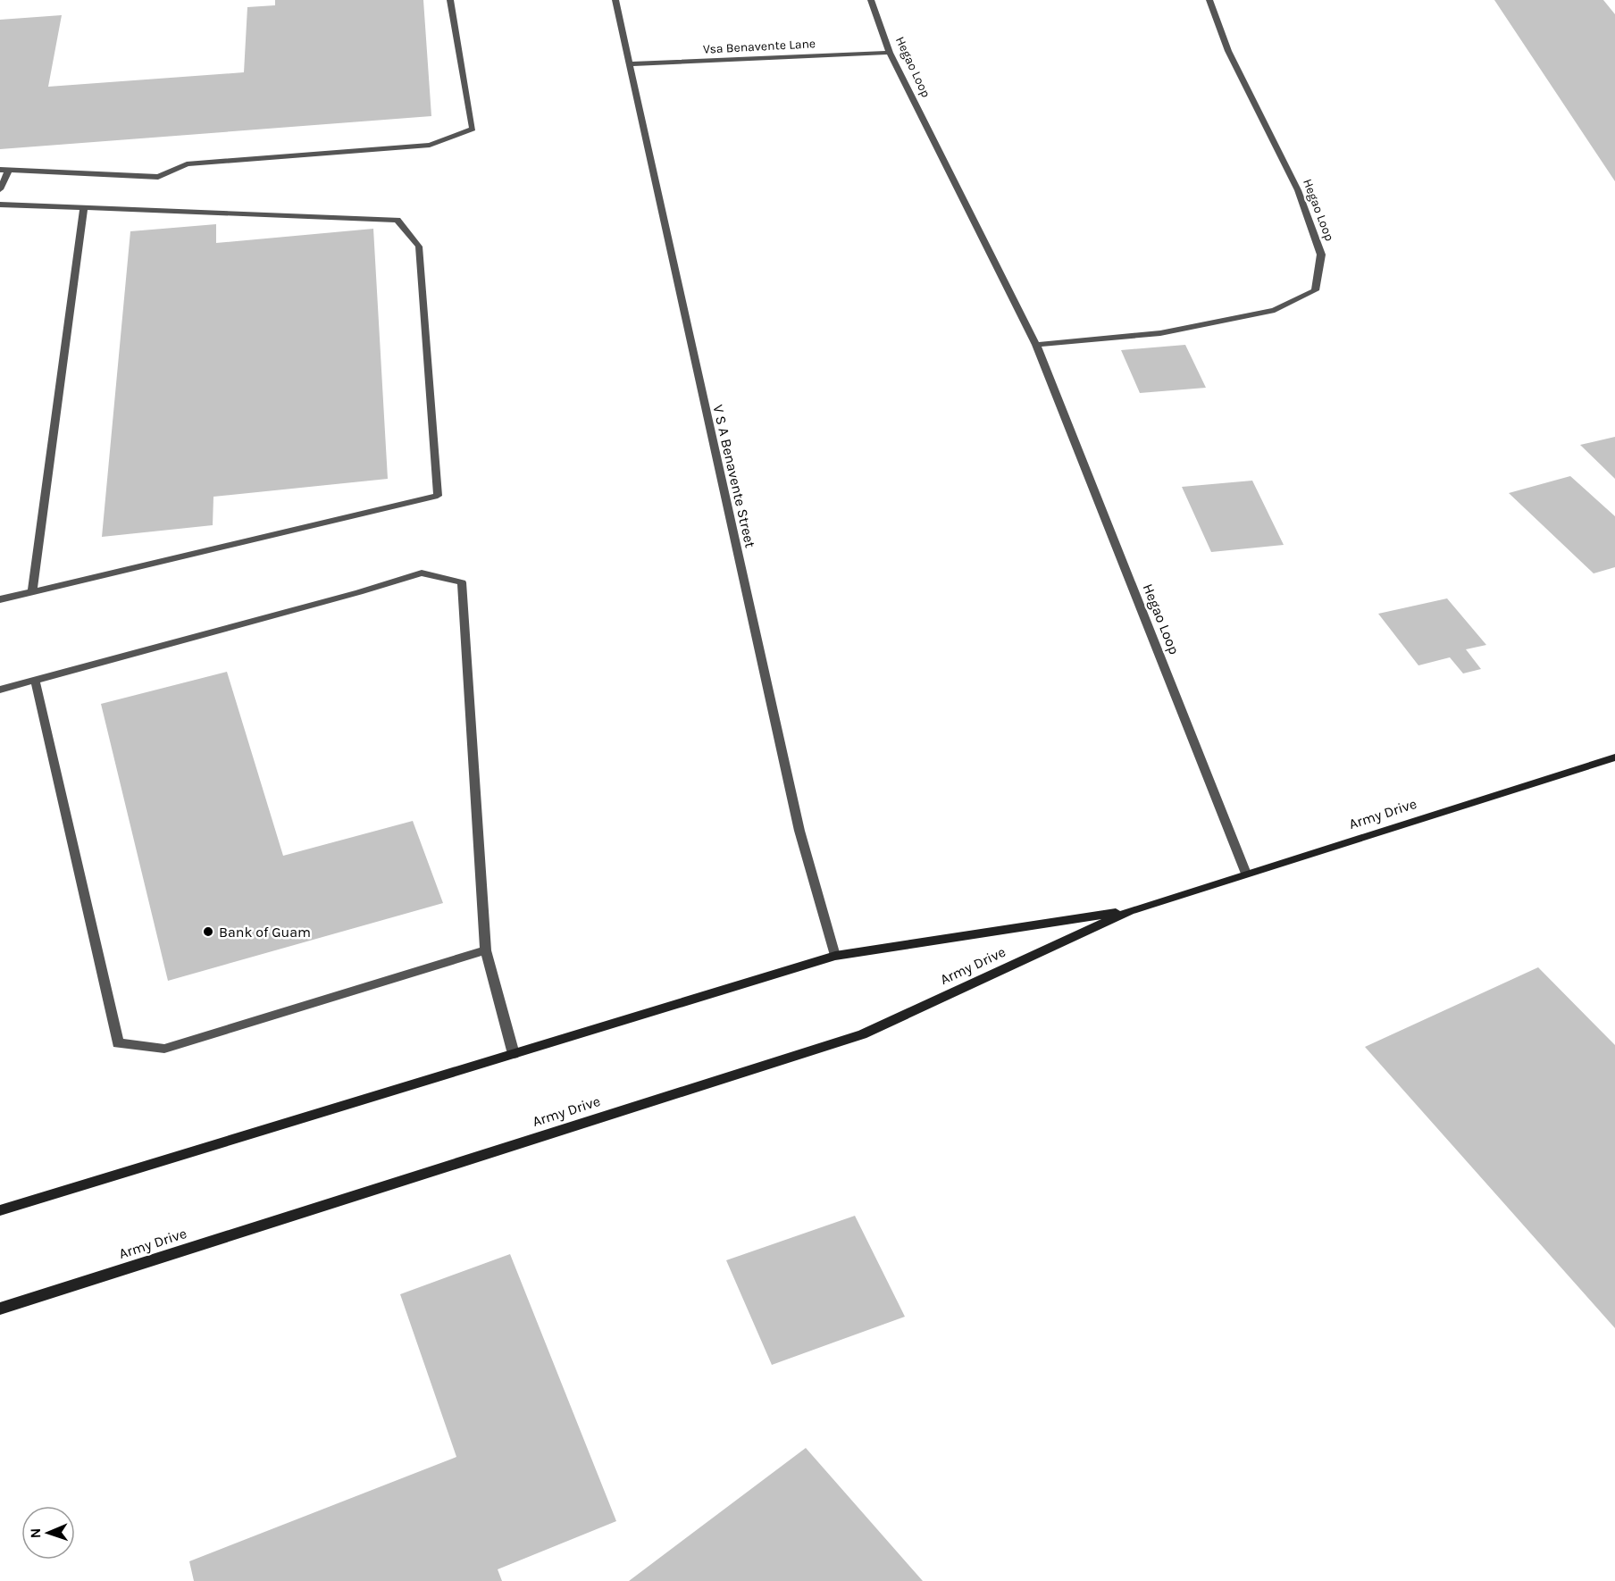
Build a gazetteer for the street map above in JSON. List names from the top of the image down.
{
  "streets": {
    "main road": ["Army Drive"],
    "street": ["Vsa Benavente Lane", "Hegao Loop", "V S A Benavente Street"]
  },
  "crossings": [
    ["Vsa Benavente Lane", "Hegao Loop"],
    ["Vsa Benavente Lane", "V S A Benavente Street"],
    ["Hegao Loop", "Army Drive"],
    ["V S A Benavente Street", "Army Drive"]
  ],
  "places": ["Bank of Guam"],
  "north": "left"
}
